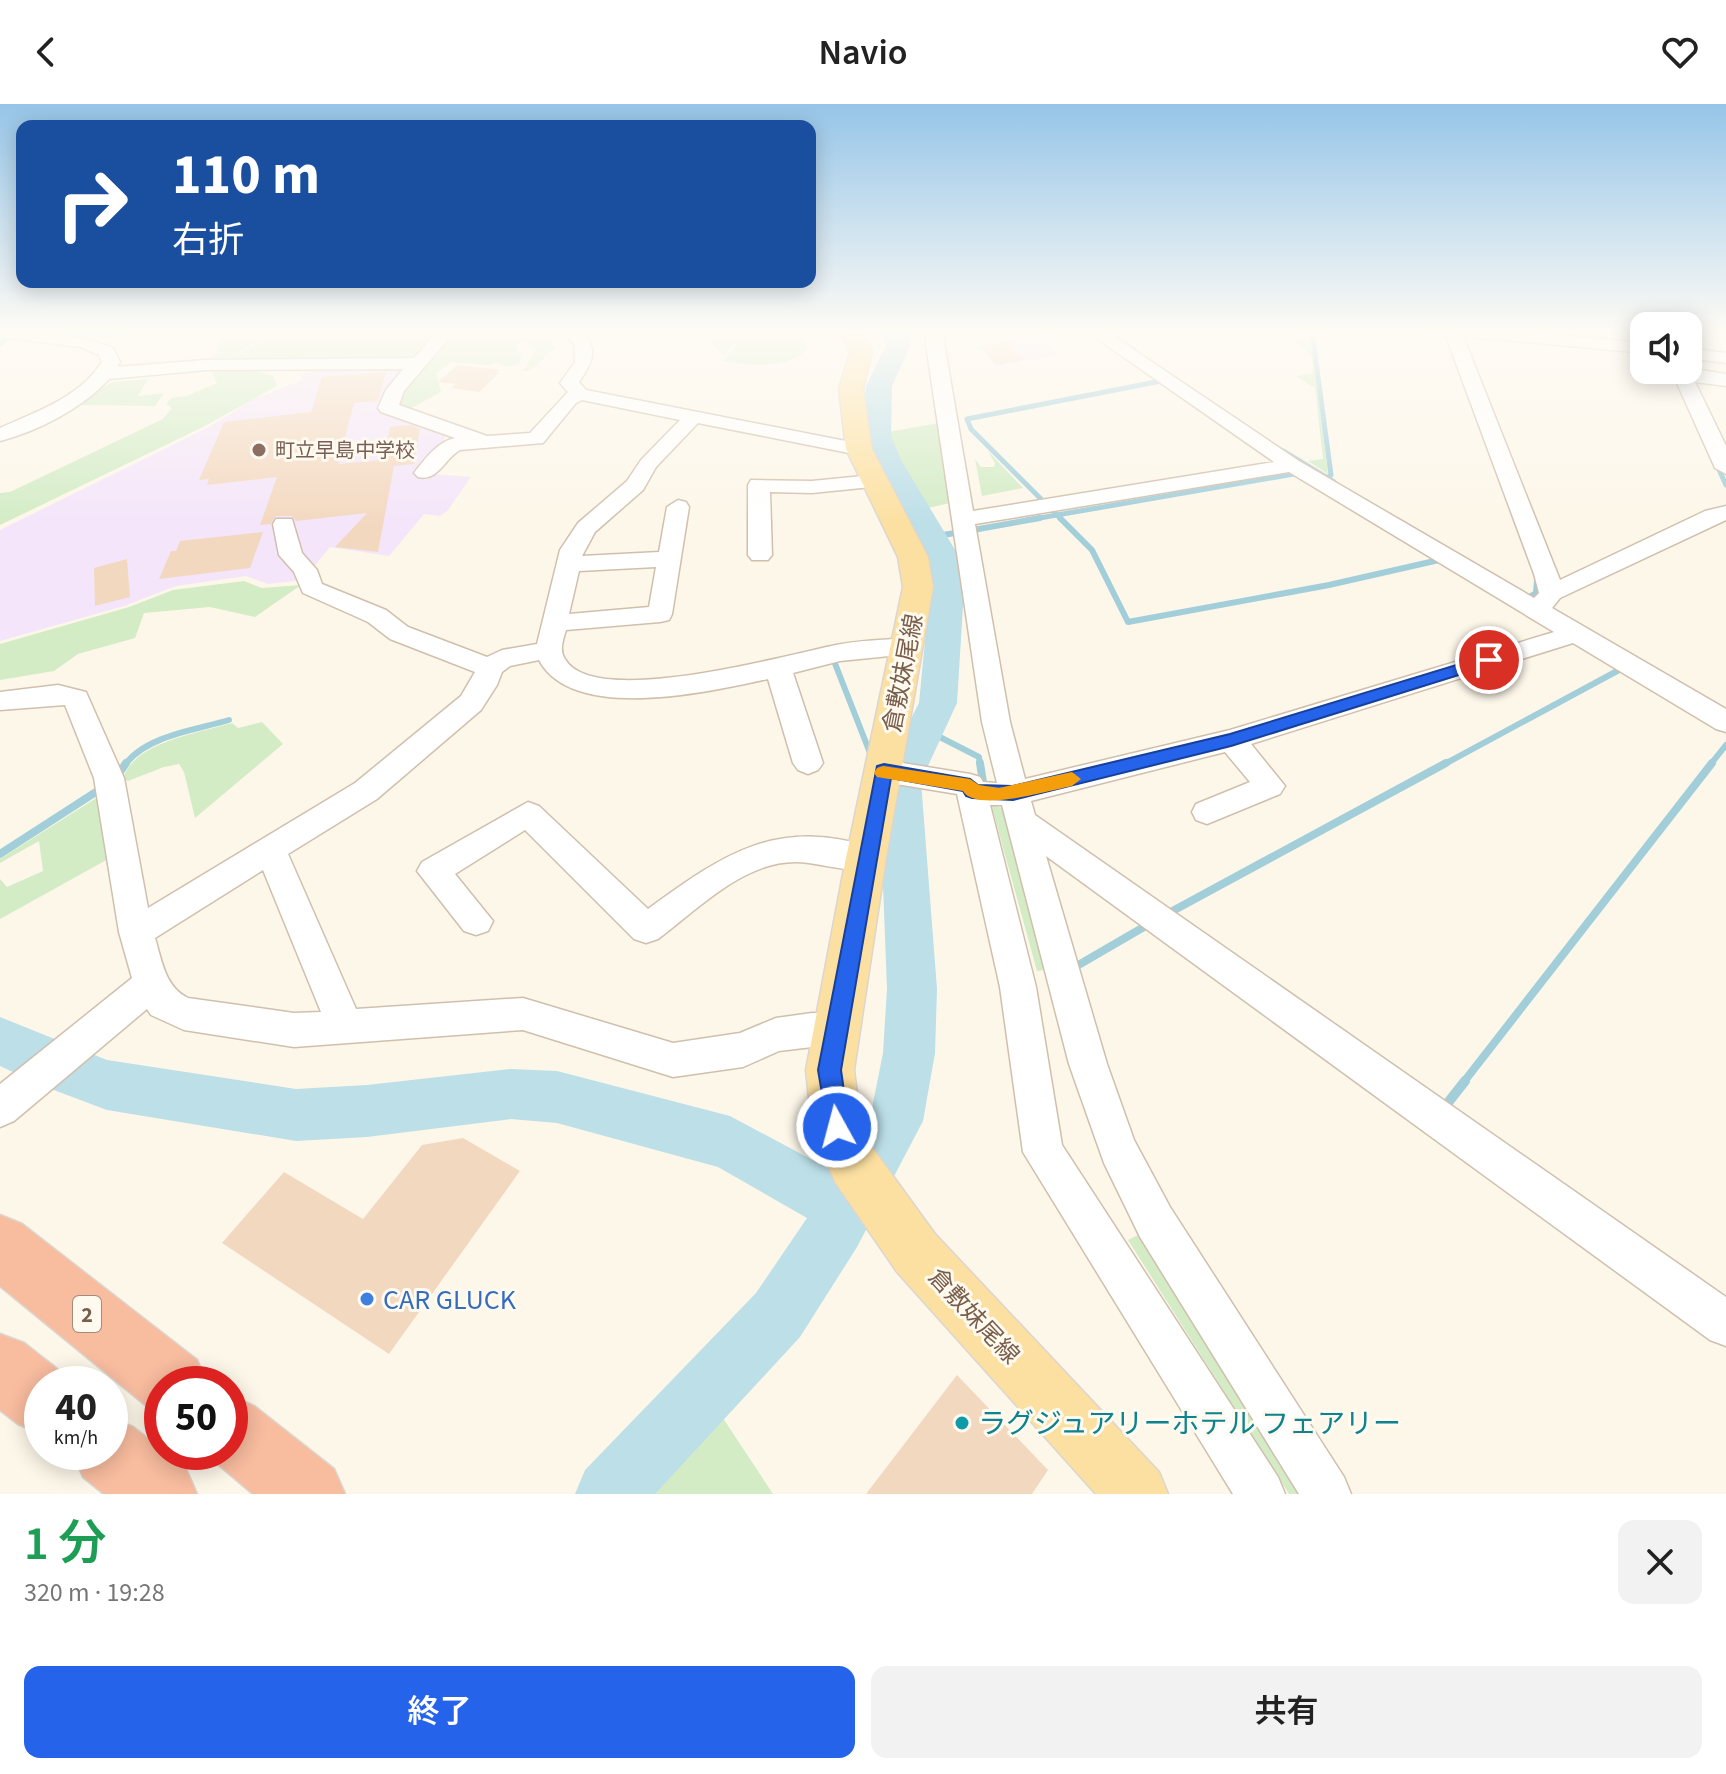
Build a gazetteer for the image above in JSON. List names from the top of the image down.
{
  "streets": {
    "highway": ["2"],
    "main road": ["倉敷妹尾線"]
  },
  "places": ["町立早島中学校", "CAR GLUCK", "ラグジュアリーホテル フェアリー"],
  "page": {
    "header": "Navio",
    "turn": ["110 m", "右折"],
    "speed": "40 km/h",
    "limit": "50",
    "heading": ["1 分", "320 m · 19:28"],
    "buttons": ["終了", "共有"]
  }
}
